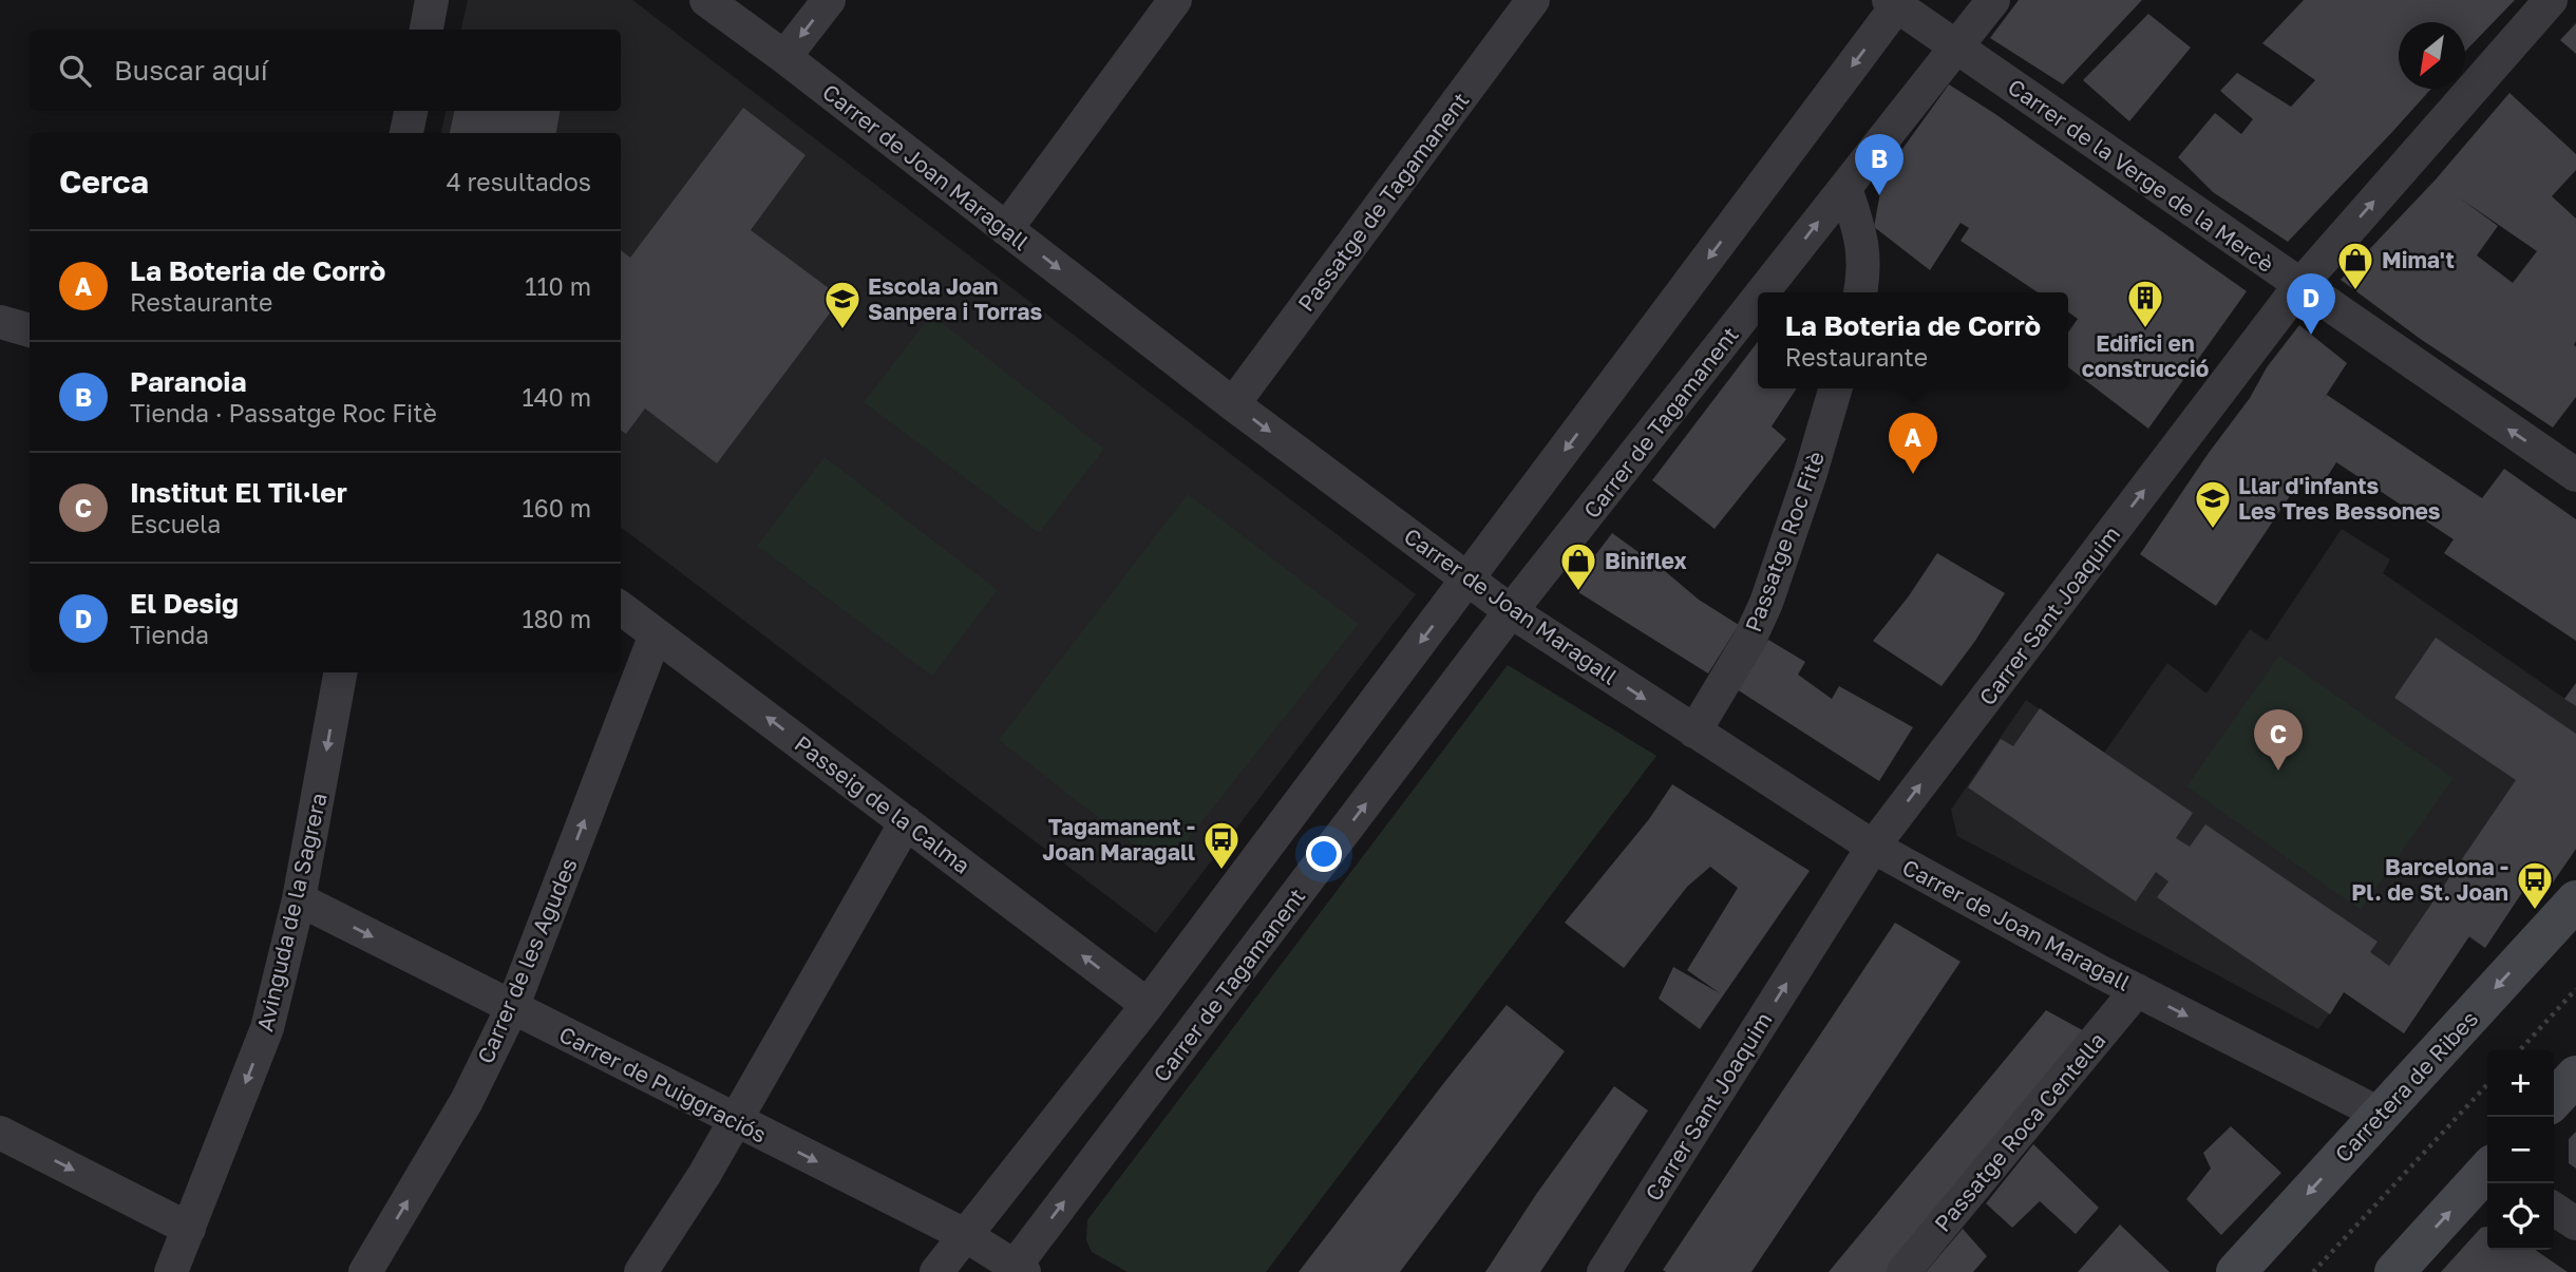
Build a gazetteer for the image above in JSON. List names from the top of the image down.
{
  "streets": {
    "street": [
      "Carrer de Joan Maragall",
      "Carrer de la Verge de la Mercè",
      "Passatge de Tagamanent",
      "Carrer de Tagamanent",
      "Passatge Roc Fitè",
      "Carrer Sant Joaquim",
      "Passeig de la Calma",
      "Avinguda de la Sagrera",
      "Carrer de les Agudes",
      "Carrer de Puiggraciós",
      "Carretera de Ribes",
      "Passatge Roca Centella"
    ]
  },
  "crossings": [
    ["Carrer de Joan Maragall", "Passatge de Tagamanent"],
    ["Carrer de Joan Maragall", "Carrer de Tagamanent"],
    ["Carrer de Joan Maragall", "Passatge Roc Fitè"],
    ["Carrer de Joan Maragall", "Carrer Sant Joaquim"],
    ["Carrer de Joan Maragall", "Carretera de Ribes"],
    ["Carrer de Joan Maragall", "Passatge Roca Centella"],
    ["Carrer de la Verge de la Mercè", "Carrer de Tagamanent"],
    ["Carrer de la Verge de la Mercè", "Carrer Sant Joaquim"],
    ["Carrer de Tagamanent", "Carrer de Puiggraciós"],
    ["Passeig de la Calma", "Carrer de les Agudes"],
    ["Avinguda de la Sagrera", "Carrer de Puiggraciós"],
    ["Carrer de les Agudes", "Carrer de Puiggraciós"]
  ],
  "one_way": [
    "Carrer de Joan Maragall",
    "Carrer de la Verge de la Mercè",
    "Carrer Sant Joaquim",
    "Passeig de la Calma",
    "Avinguda de la Sagrera",
    "Carrer de Puiggraciós"
  ],
  "places": {
    "shop": ["Mima't", "Biniflex"],
    "building": ["Edifici en construcció"],
    "school or university": ["Escola Joan Sanpera i Torras", "Llar d'infants Les Tres Bessones"],
    "bus stop": ["Tagamanent - Joan Maragall", "Barcelona - Pl. de St. Joan"]
  },
  "north": "bottom left",
  "page": {
    "search": "Buscar aquí",
    "heading": ["Cerca", "4 resultados"],
    "pins": [
      "B",
      "D",
      "A",
      "C"
    ],
    "list": [
      {
        "mark": "A",
        "name": "La Boteria de Corrò",
        "note": "Restaurante",
        "value": "110 m"
      },
      {
        "mark": "B",
        "name": "Paranoia",
        "note": "Tienda · Passatge Roc Fitè",
        "value": "140 m"
      },
      {
        "mark": "C",
        "name": "Institut El Til·ler",
        "note": "Escuela",
        "value": "160 m"
      },
      {
        "mark": "D",
        "name": "El Desig",
        "note": "Tienda",
        "value": "180 m"
      }
    ],
    "popup": ["La Boteria de Corrò", "Restaurante"],
    "map_buttons": ["+", "−"]
  }
}
